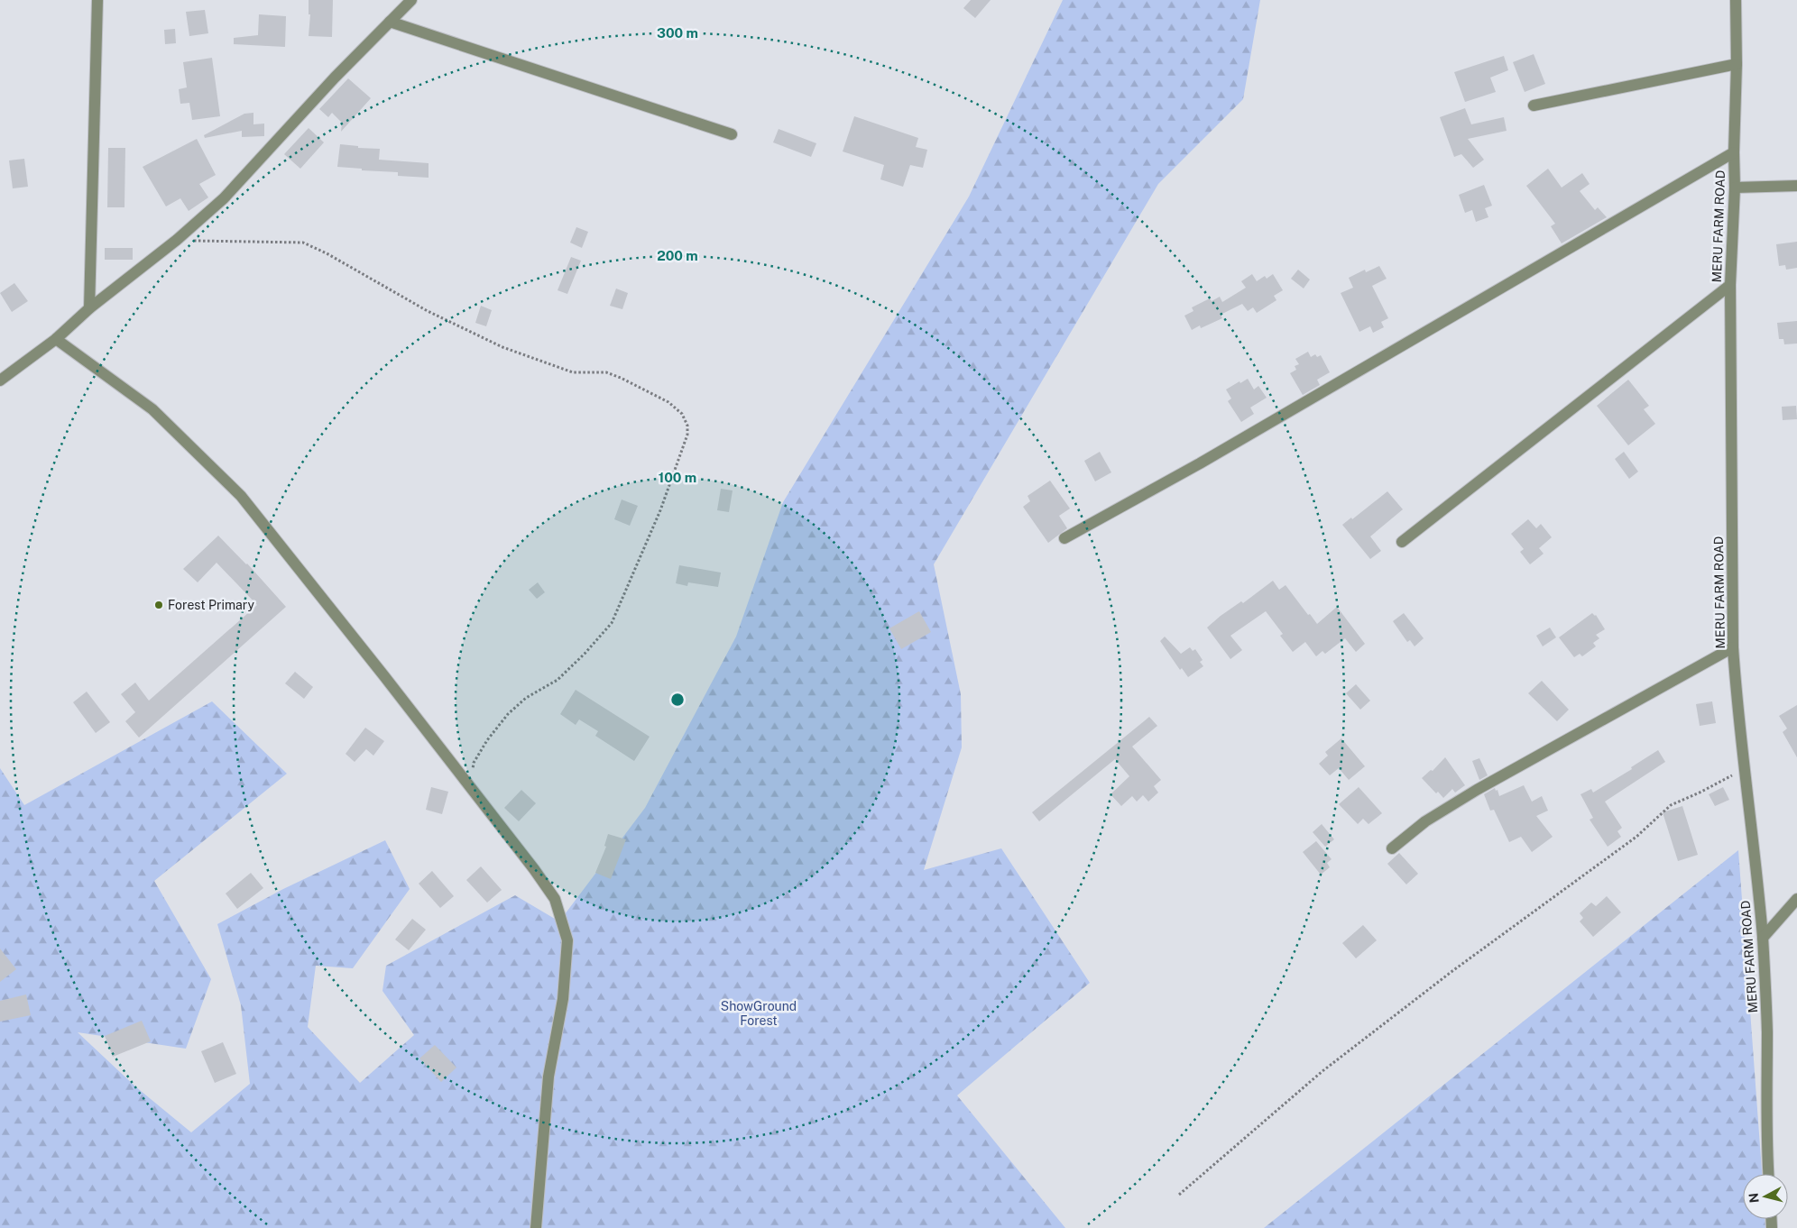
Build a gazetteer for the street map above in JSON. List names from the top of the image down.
{
  "streets": {
    "street": ["MERU FARM ROAD"]
  },
  "parks": ["ShowGround Forest"],
  "places": ["Forest Primary"],
  "north": "left",
  "rings": ["300 m", "200 m", "100 m"]
}
